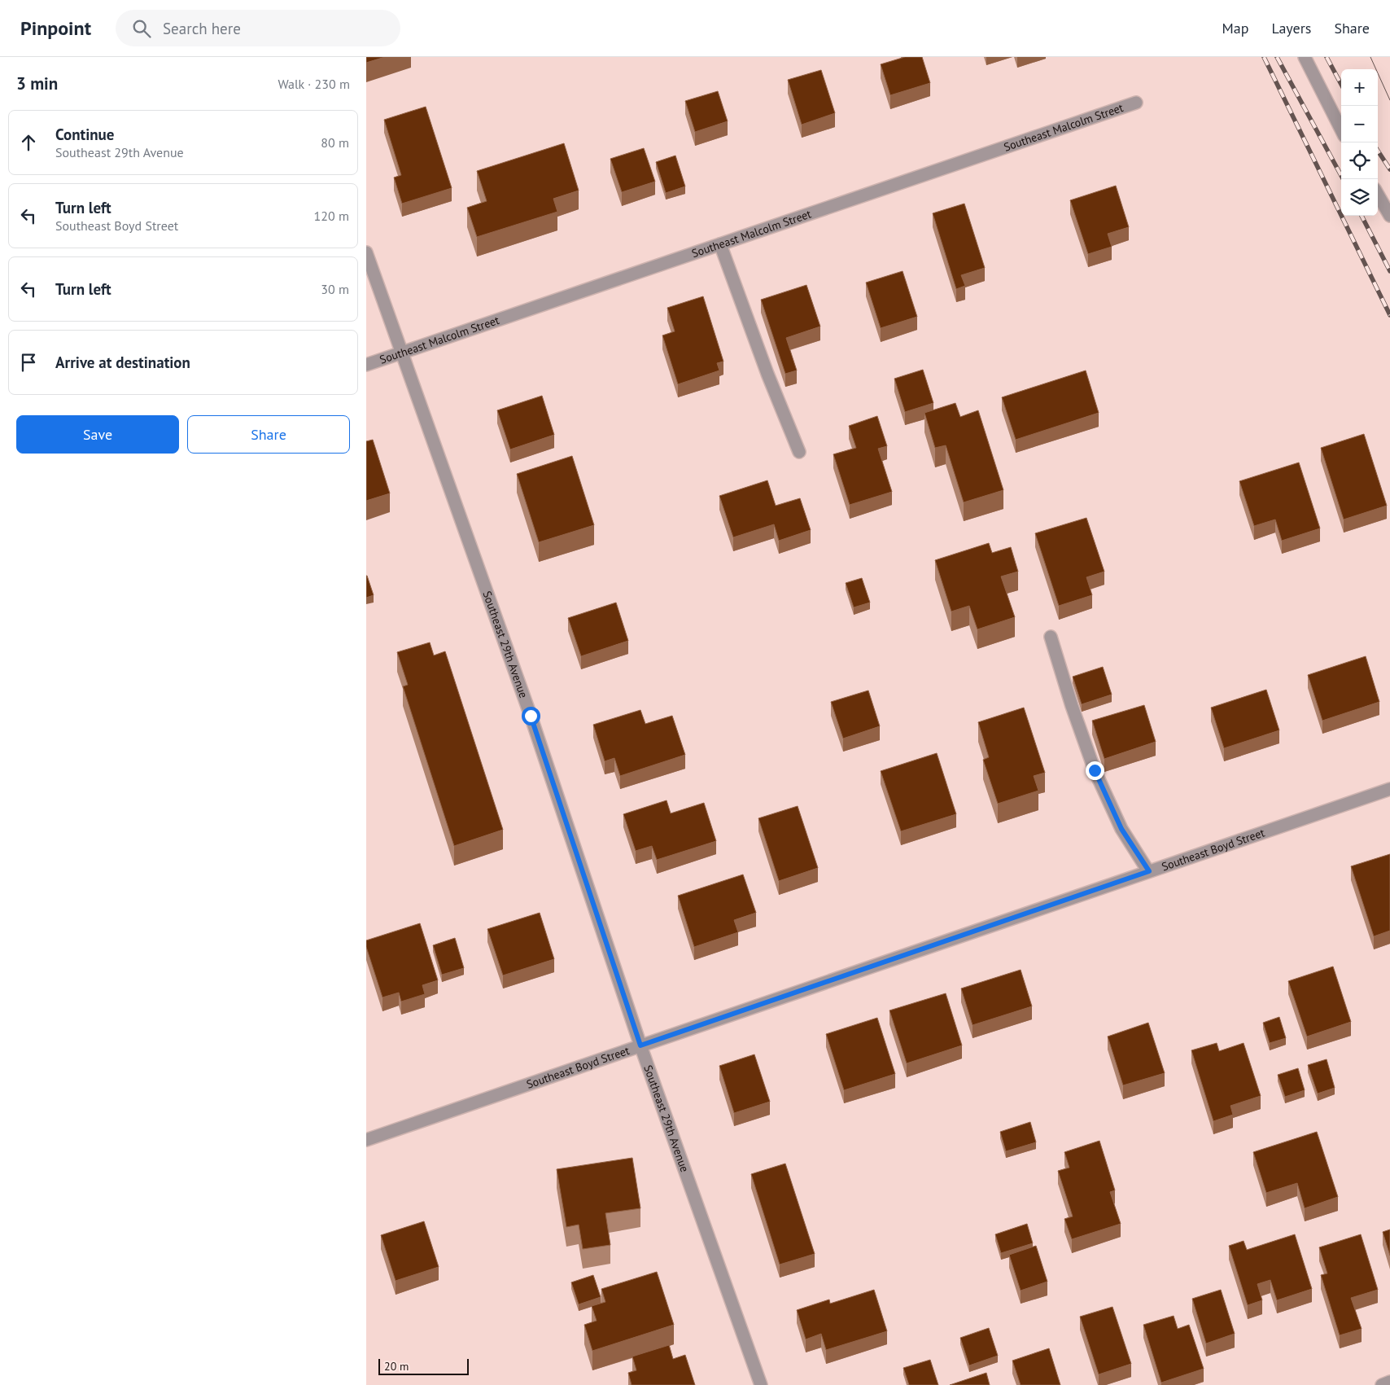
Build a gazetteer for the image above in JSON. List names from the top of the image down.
{
  "streets": {
    "street": ["Southeast Malcolm Street", "Southeast 29th Avenue", "Southeast Boyd Street"]
  },
  "crossings": [
    ["Southeast Malcolm Street", "Southeast 29th Avenue"],
    ["Southeast 29th Avenue", "Southeast Boyd Street"]
  ],
  "scale_bar": "20 m",
  "page": {
    "header": "Pinpoint",
    "search": "Search here",
    "nav": ["Map", "Layers", "Share"],
    "heading": ["3 min", "Walk · 230 m"],
    "map_buttons": ["+", "−"],
    "list": [
      ["Continue", "Southeast 29th Avenue", "80 m"],
      ["Turn left", "Southeast Boyd Street", "120 m"],
      ["Turn left", "30 m"],
      "Arrive at destination"
    ],
    "buttons": ["Save", "Share"],
    "scale": "20 m"
  }
}
